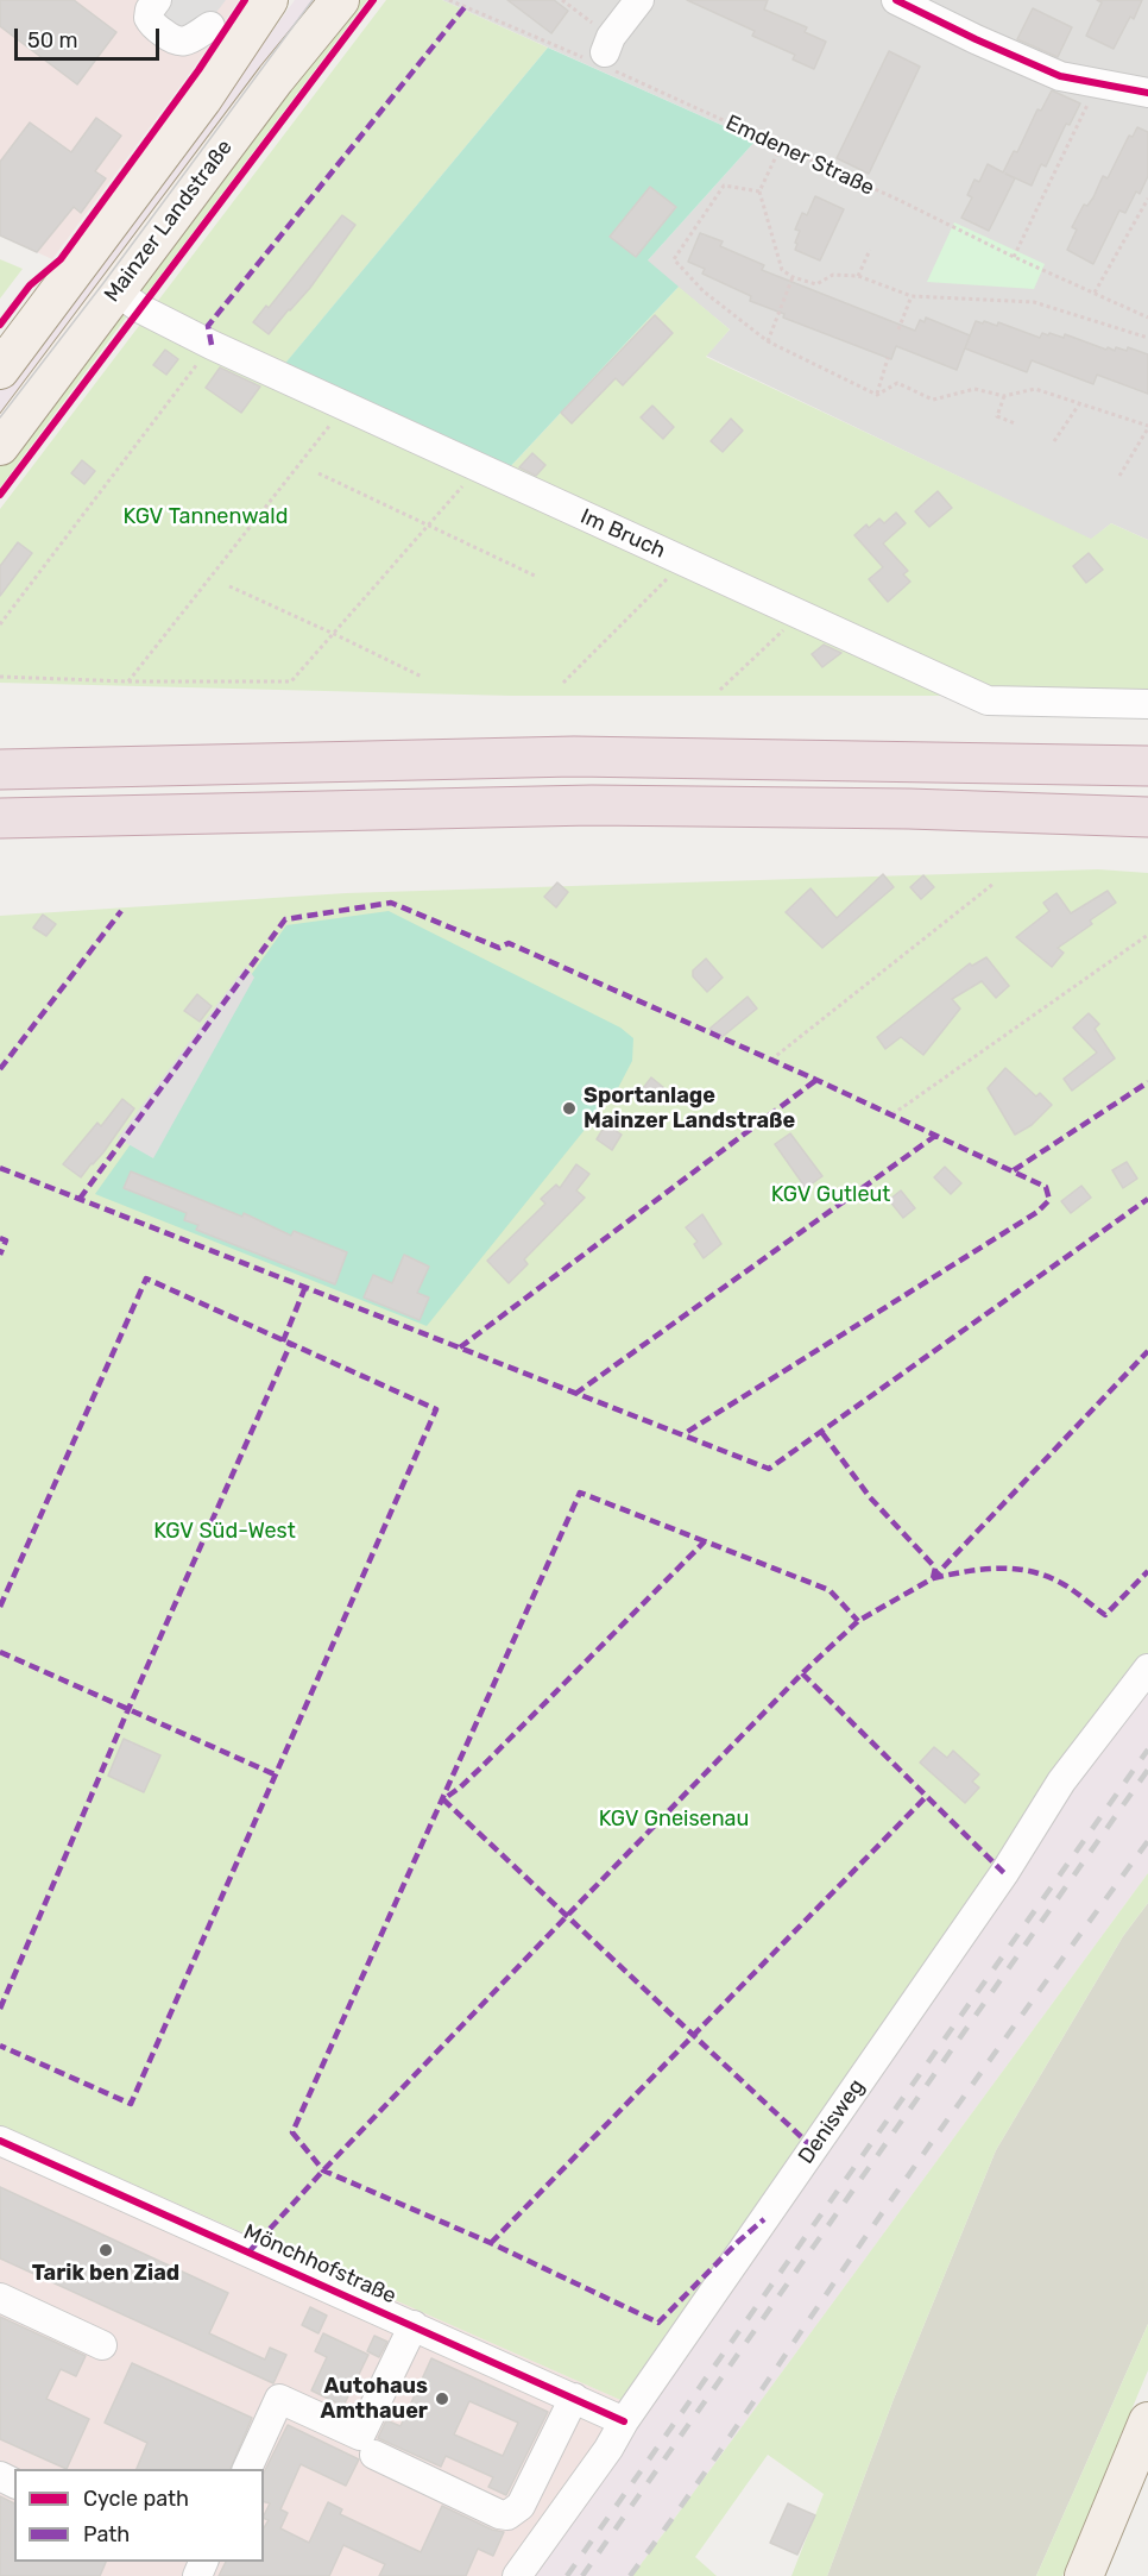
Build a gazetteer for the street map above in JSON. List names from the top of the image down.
{
  "streets": {
    "main road": ["Mainzer Landstraße"],
    "street": ["Im Bruch", "Denisweg", "Mönchhofstraße"],
    "path": ["Emdener Straße"]
  },
  "crossings": [
    ["Mainzer Landstraße", "Im Bruch"],
    ["Denisweg", "Mönchhofstraße"]
  ],
  "parks": [
    "KGV Tannenwald",
    "KGV Gutleut",
    "KGV Süd-West",
    "KGV Gneisenau"
  ],
  "places": ["Sportanlage Mainzer Landstraße", "Tarik ben Ziad", "Autohaus Amthauer"],
  "legend": ["Cycle path", "Path"],
  "scale_bar": "50 m"
}
